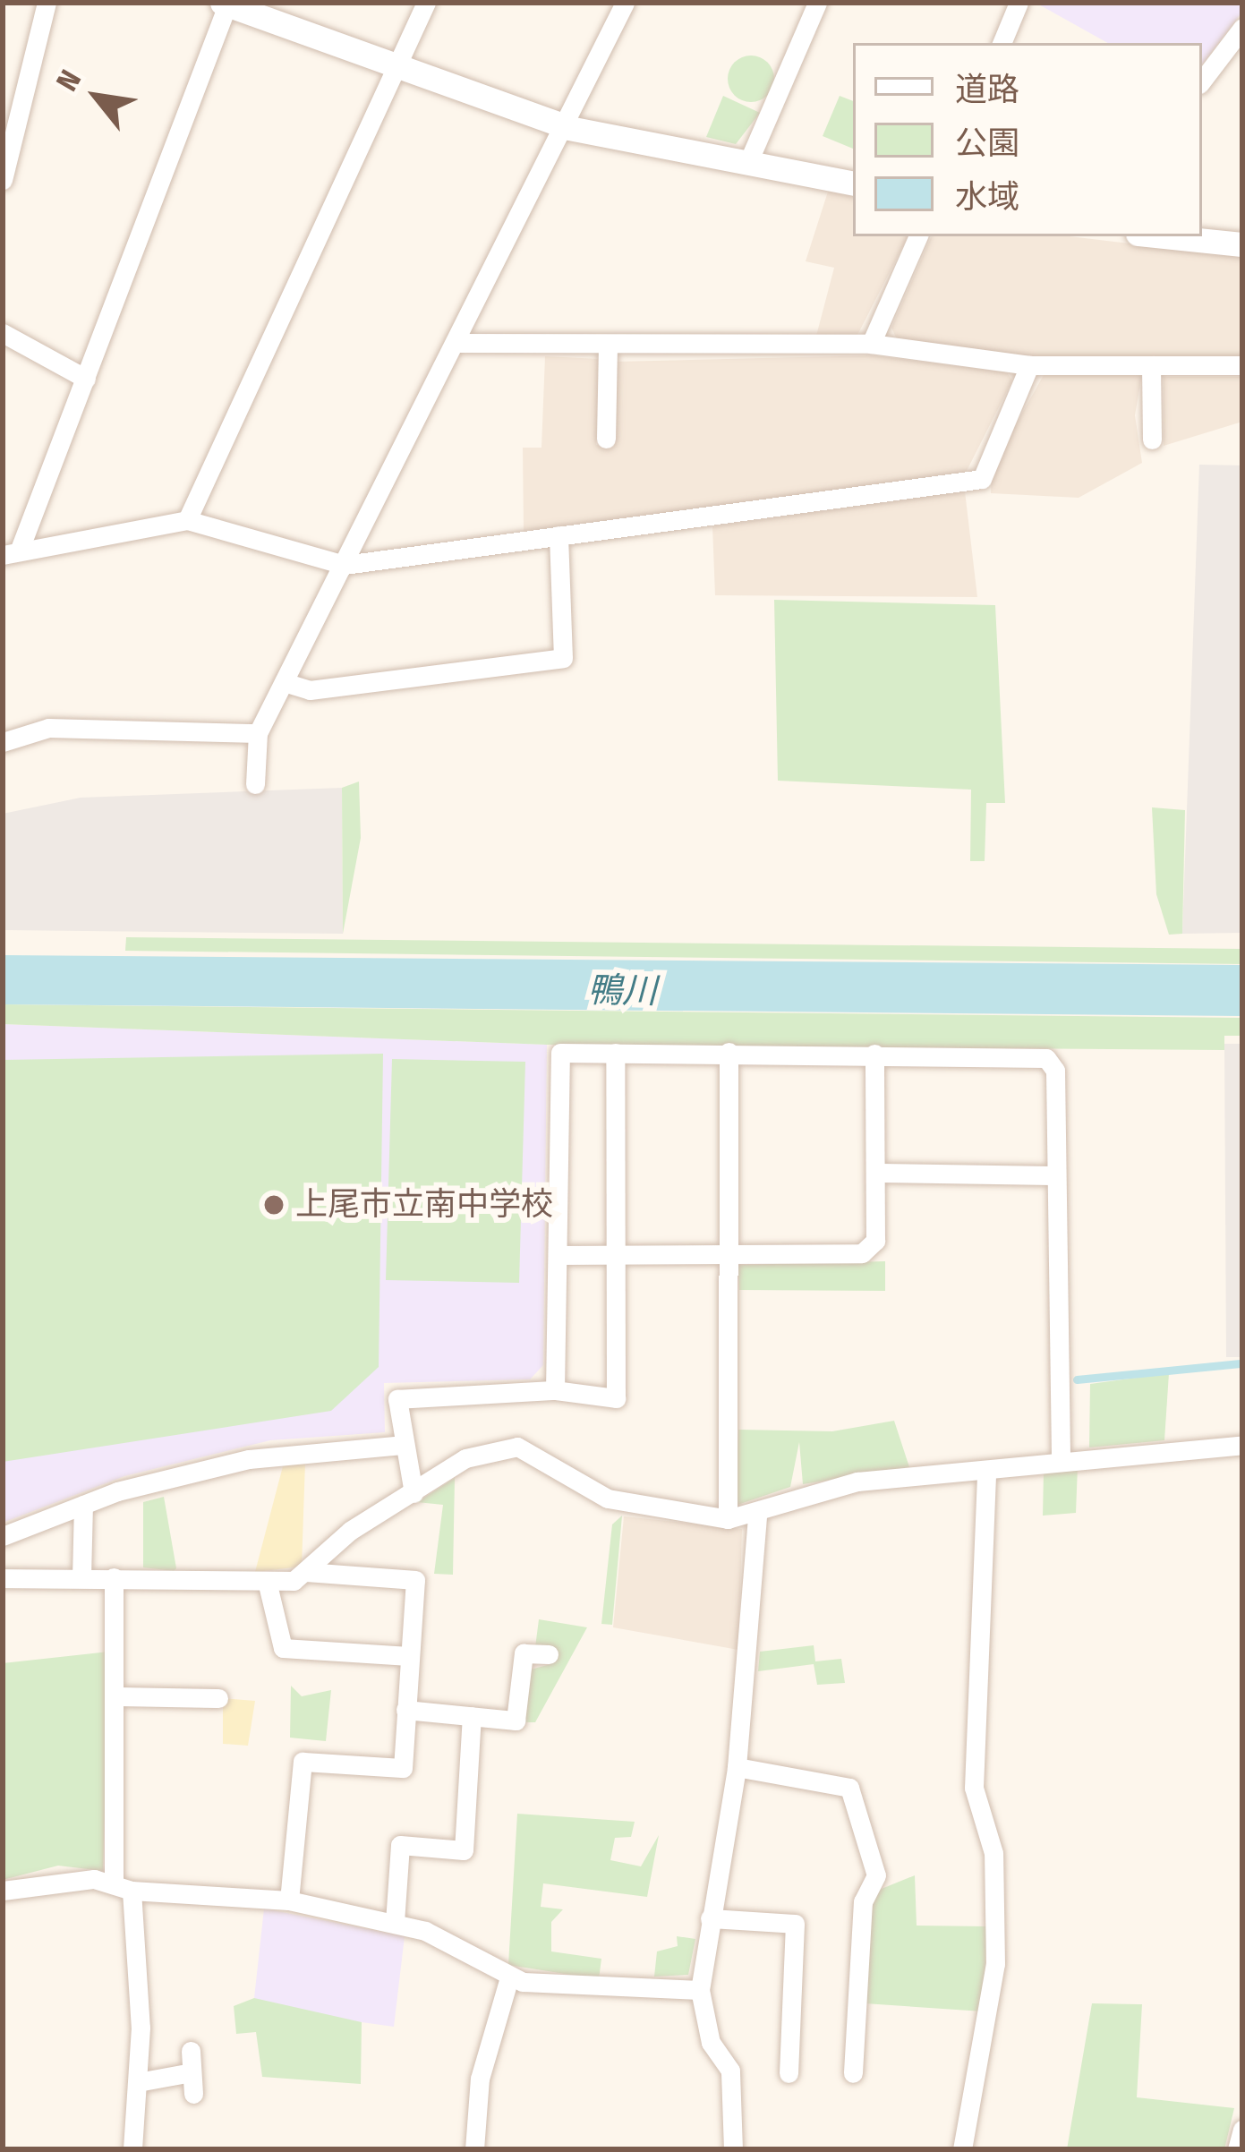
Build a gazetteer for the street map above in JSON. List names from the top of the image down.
{
  "water": ["鴨川"],
  "places": ["上尾市立南中学校"],
  "legend": ["道路", "公園", "水域"],
  "north": "top left"
}
